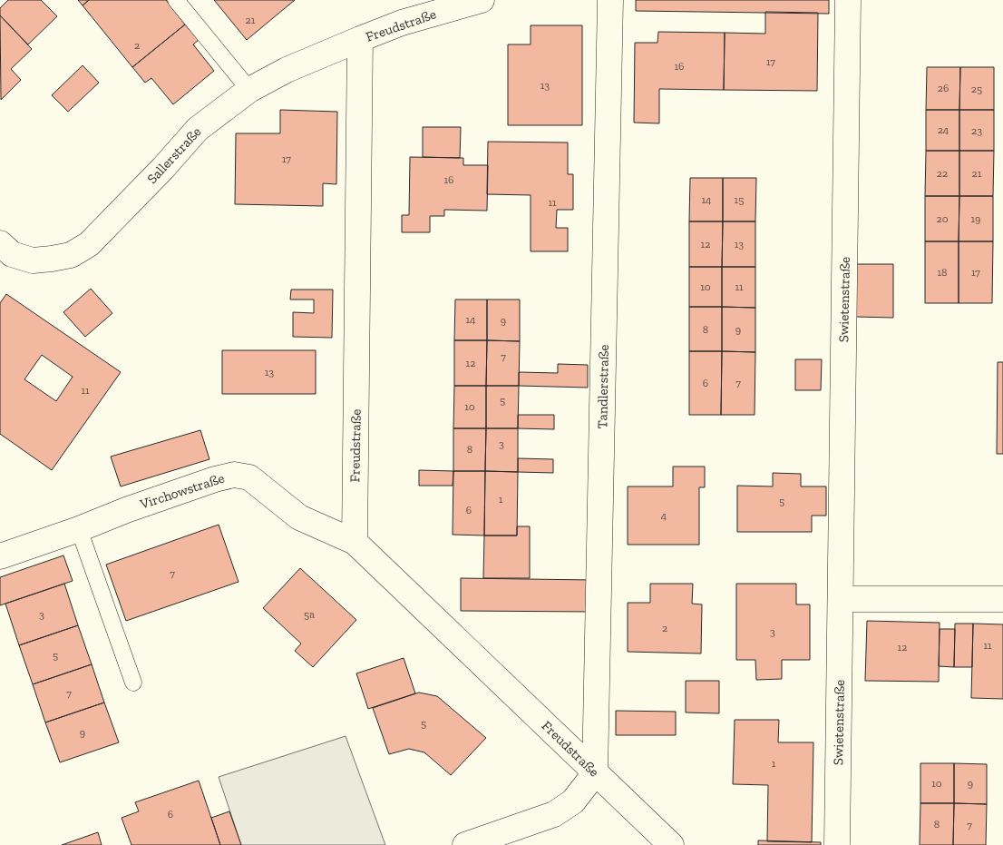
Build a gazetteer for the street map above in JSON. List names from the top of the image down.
{
  "streets": {
    "street": [
      "Freudstraße",
      "Sallerstraße",
      "Swietenstraße",
      "Tandlerstraße",
      "Virchowstraße"
    ]
  },
  "crossings": [
    ["Freudstraße", "Sallerstraße"],
    ["Freudstraße", "Tandlerstraße"],
    ["Freudstraße", "Virchowstraße"]
  ],
  "house_numbers": [
    "21",
    "2",
    "17",
    "16",
    "13",
    "26",
    "25",
    "24",
    "23",
    "17",
    "22",
    "21",
    "16",
    "14",
    "15",
    "11",
    "20",
    "19",
    "12",
    "13",
    "18",
    "17",
    "10",
    "11",
    "14",
    "9",
    "8",
    "9",
    "7",
    "12",
    "13",
    "6",
    "7",
    "11",
    "5",
    "10",
    "3",
    "8",
    "1",
    "5",
    "6",
    "4",
    "7",
    "3",
    "5a",
    "2",
    "3",
    "11",
    "12",
    "5",
    "7",
    "5",
    "9",
    "1",
    "10",
    "9",
    "6",
    "8",
    "7"
  ]
}
